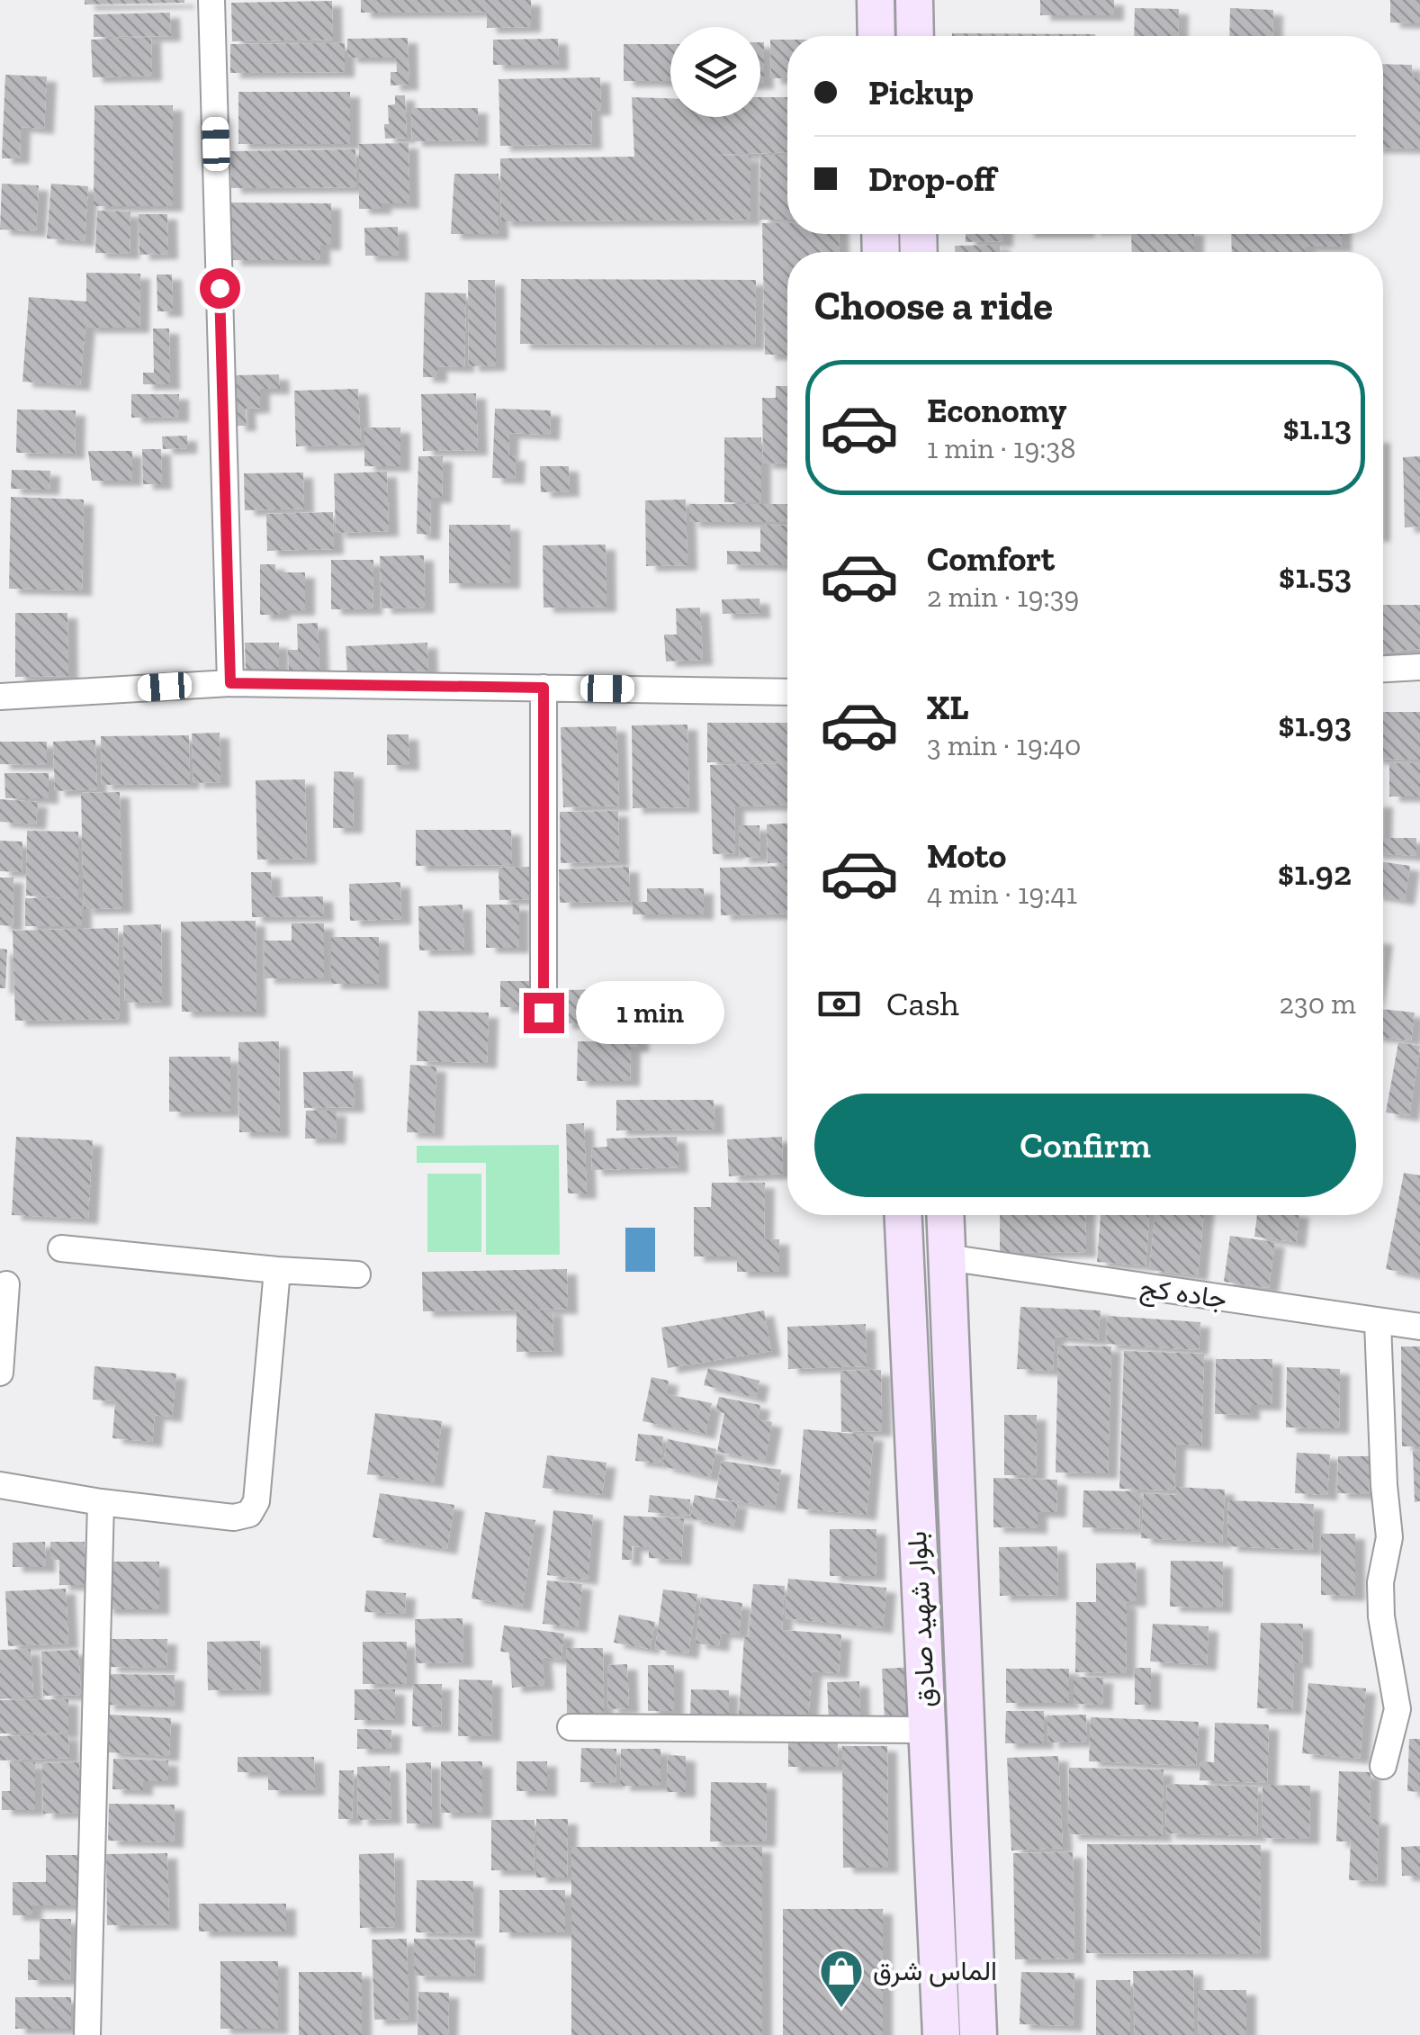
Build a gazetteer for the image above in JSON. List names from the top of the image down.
{
  "streets": {
    "main road": ["بلوار شهید صادق"],
    "street": ["جاده کج"]
  },
  "crossings": [
    ["جاده کج", "بلوار شهید صادق"]
  ],
  "places": {
    "shop": ["الماس شرق"]
  },
  "page": {
    "banner": ["Pickup", "Drop-off"],
    "heading": "Choose a ride",
    "list": [
      {
        "name": "Economy",
        "note": "1 min · 19:38",
        "value": "$1.13"
      },
      {
        "name": "Comfort",
        "note": "2 min · 19:39",
        "value": "$1.53"
      },
      {
        "name": "XL",
        "note": "3 min · 19:40",
        "value": "$1.93"
      },
      {
        "name": "Moto",
        "note": "4 min · 19:41",
        "value": "$1.92"
      }
    ],
    "pay": ["Cash", "230 m"],
    "bubble": "1 min",
    "buttons": "Confirm"
  }
}
